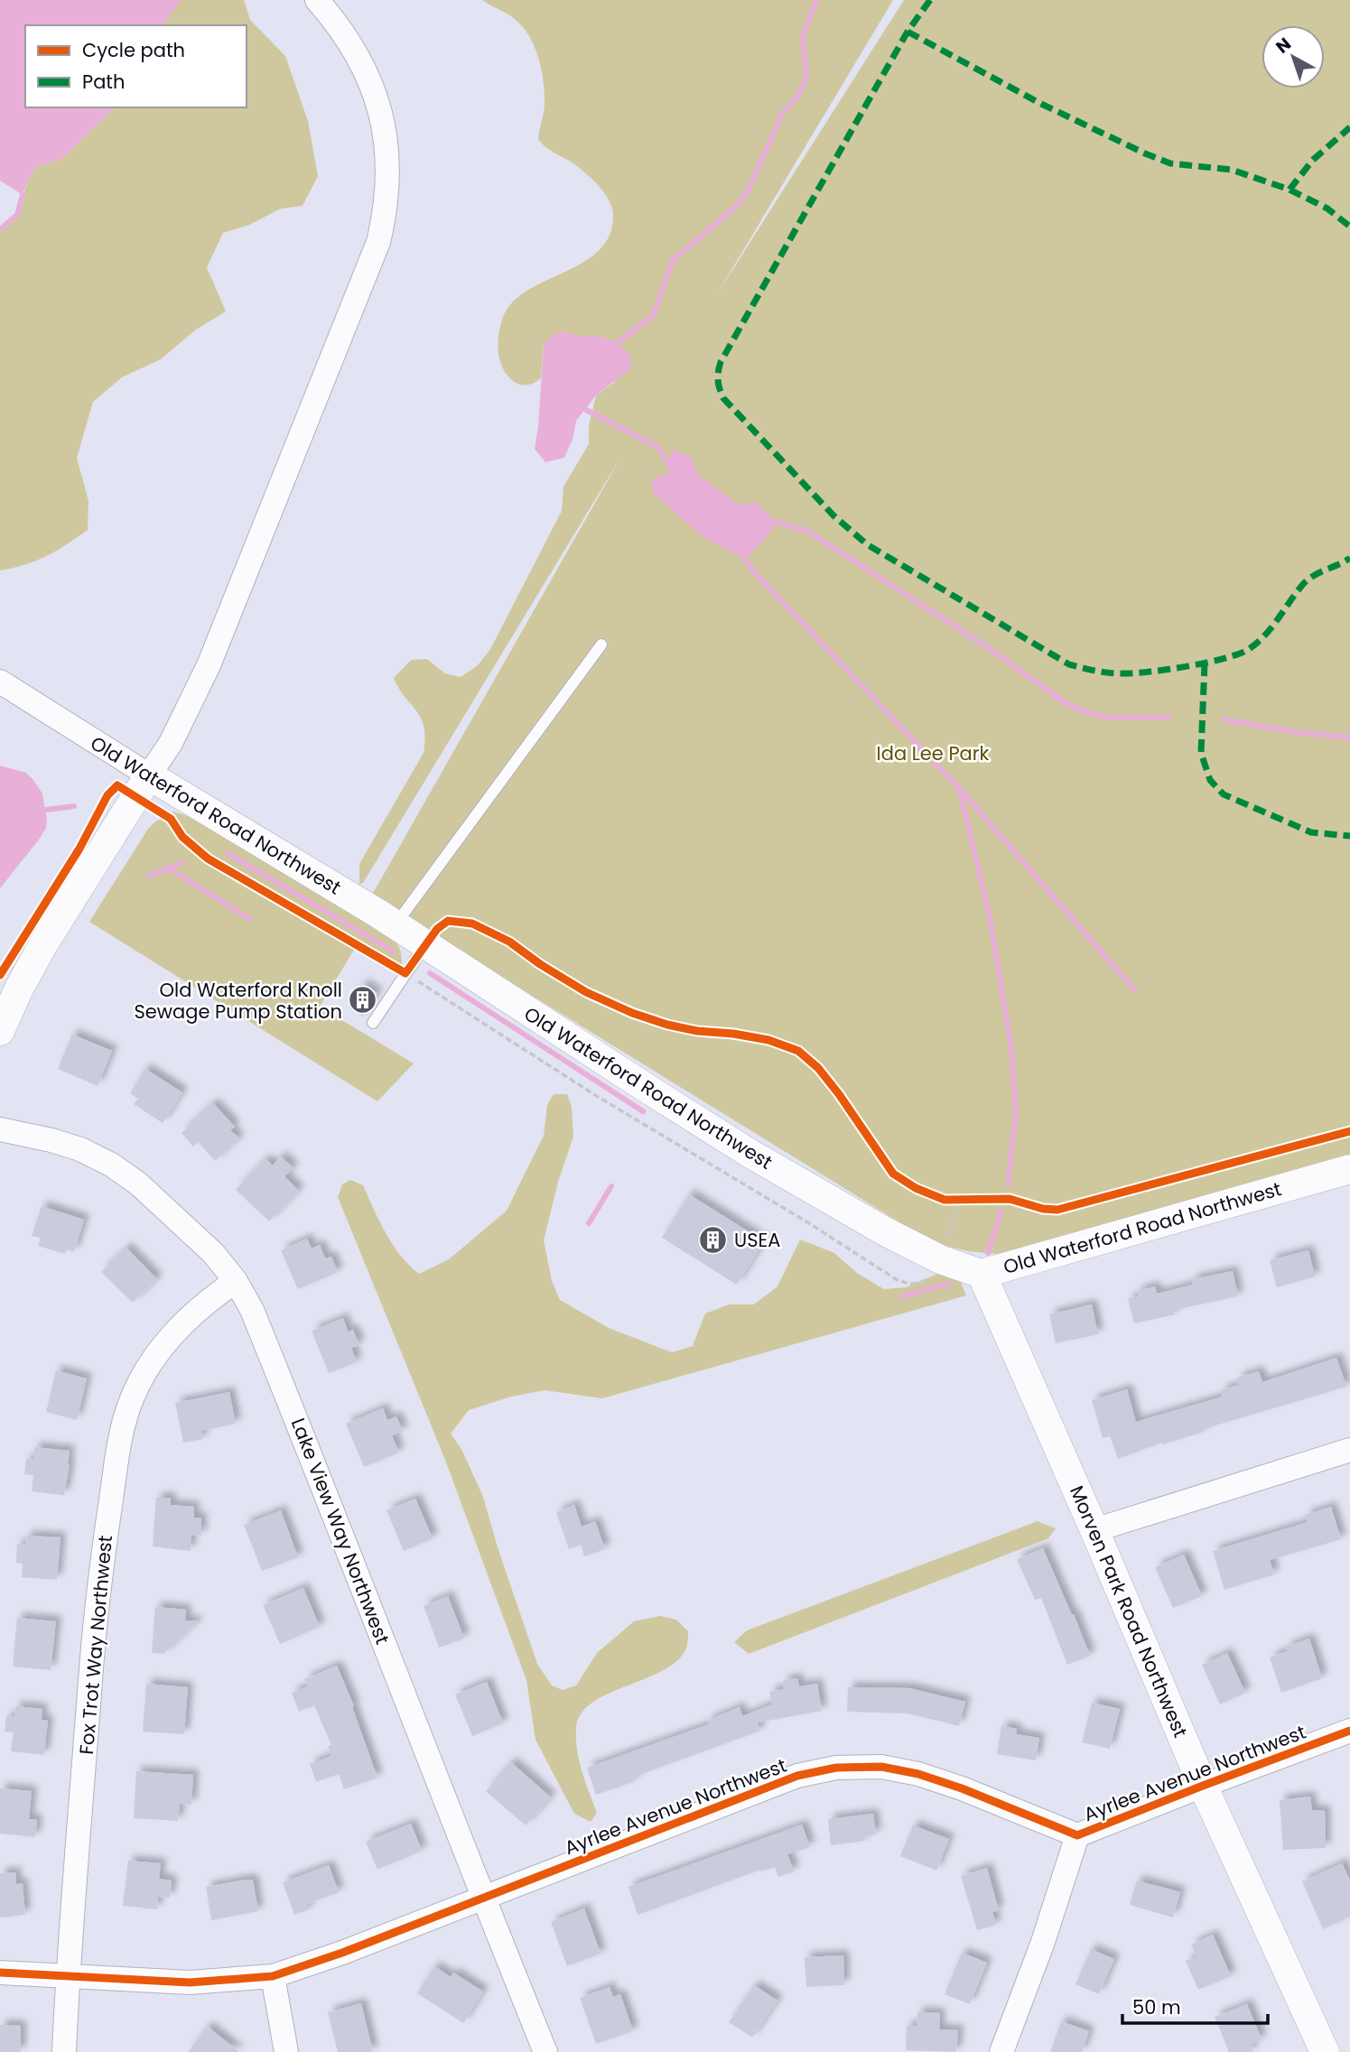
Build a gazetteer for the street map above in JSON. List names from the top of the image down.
{
  "streets": {
    "street": [
      "Old Waterford Road Northwest",
      "Lake View Way Northwest",
      "Morven Park Road Northwest",
      "Fox Trot Way Northwest",
      "Ayrlee Avenue Northwest"
    ]
  },
  "crossings": [
    ["Old Waterford Road Northwest", "Morven Park Road Northwest"],
    ["Lake View Way Northwest", "Fox Trot Way Northwest"],
    ["Lake View Way Northwest", "Ayrlee Avenue Northwest"],
    ["Morven Park Road Northwest", "Ayrlee Avenue Northwest"],
    ["Fox Trot Way Northwest", "Ayrlee Avenue Northwest"]
  ],
  "parks": ["Ida Lee Park"],
  "places": {
    "building": ["Old Waterford Knoll Sewage Pump Station", "USEA"]
  },
  "legend": ["Cycle path", "Path"],
  "scale_bar": "50 m",
  "north": "top left"
}
